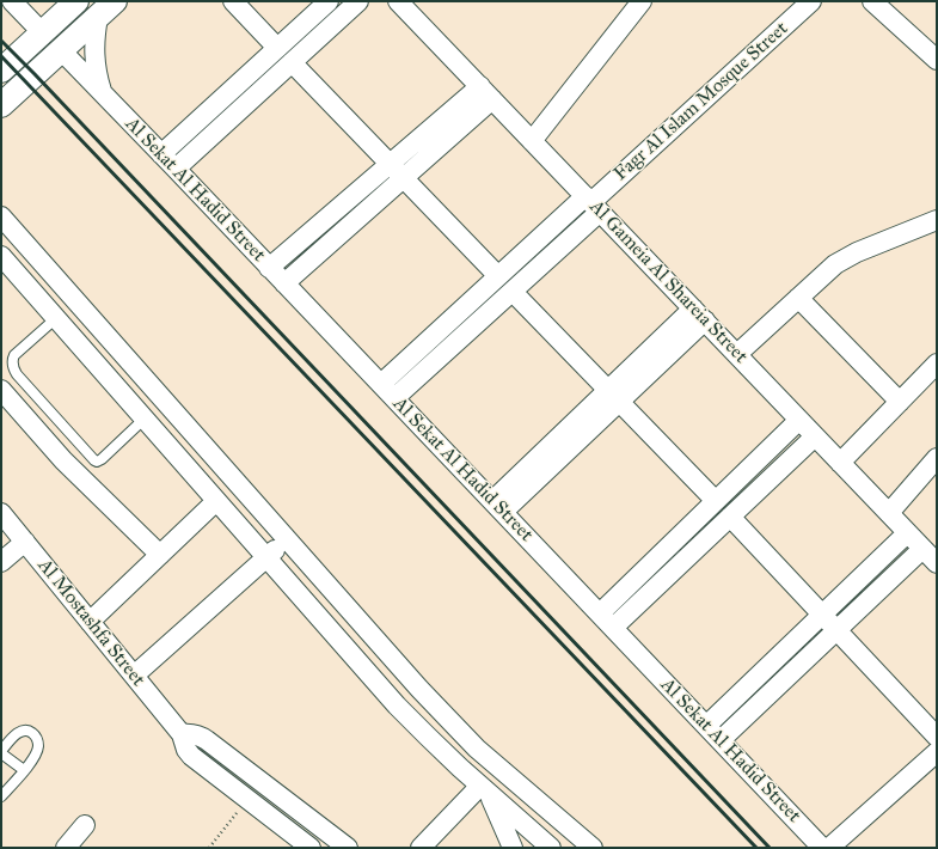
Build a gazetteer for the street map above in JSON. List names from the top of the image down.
{
  "streets": {
    "street": [
      "Fagr Al Islam Mosque Street",
      "Al Sekat Al Hadid Street",
      "Al Gameia Al Shareia Street",
      "Al Mostashfa Street"
    ]
  },
  "crossings": [
    ["Fagr Al Islam Mosque Street", "Al Sekat Al Hadid Street"],
    ["Fagr Al Islam Mosque Street", "Al Gameia Al Shareia Street"]
  ]
}
